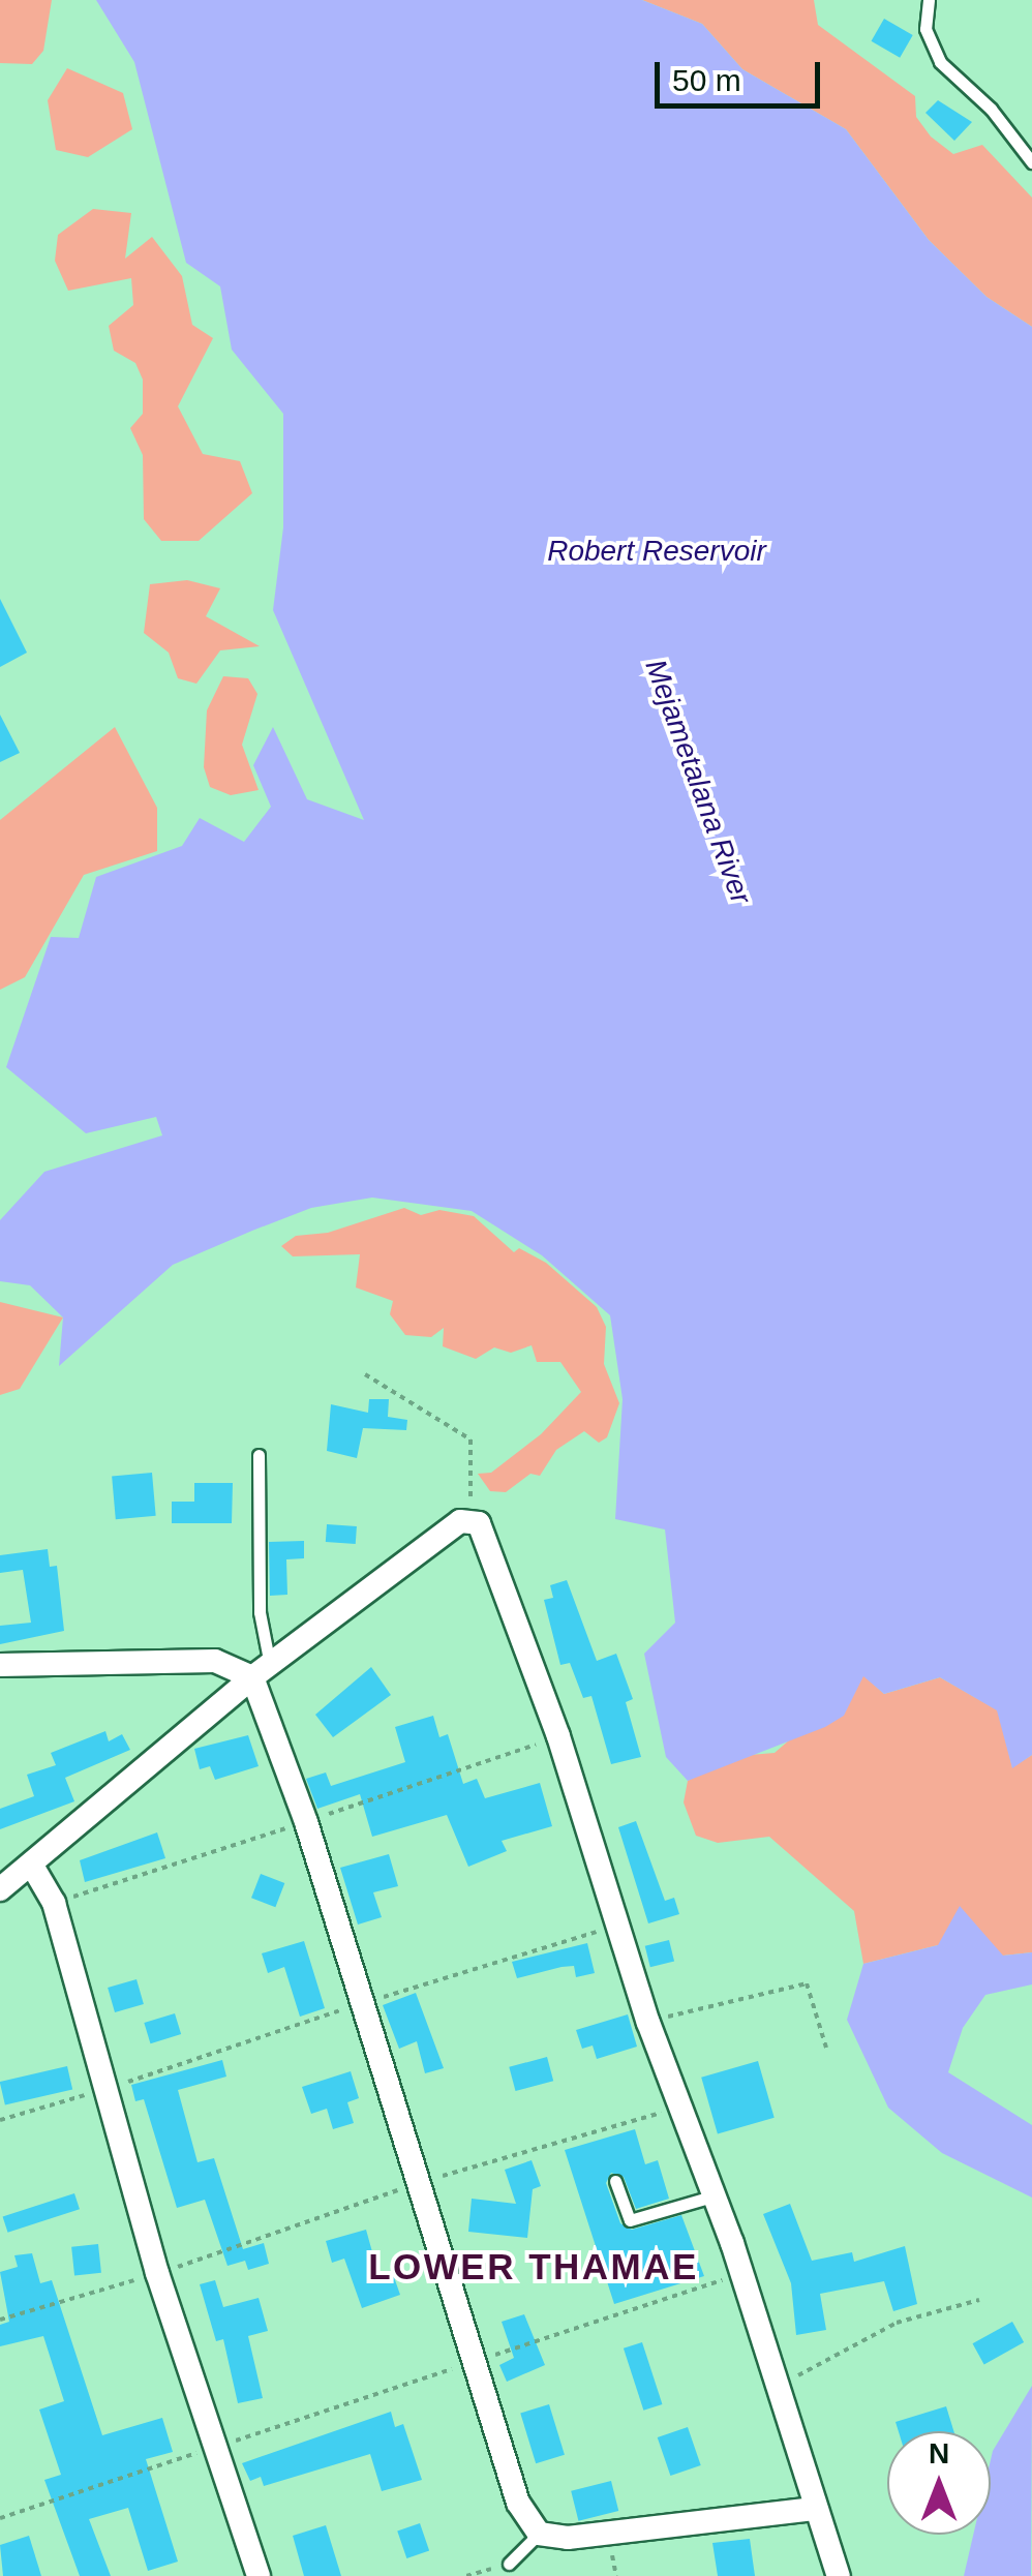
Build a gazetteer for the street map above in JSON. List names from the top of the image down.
{
  "districts": ["LOWER THAMAE"],
  "water": ["Robert Reservoir", "Mejametalana River"],
  "scale_bar": "50 m",
  "north": "top"
}
